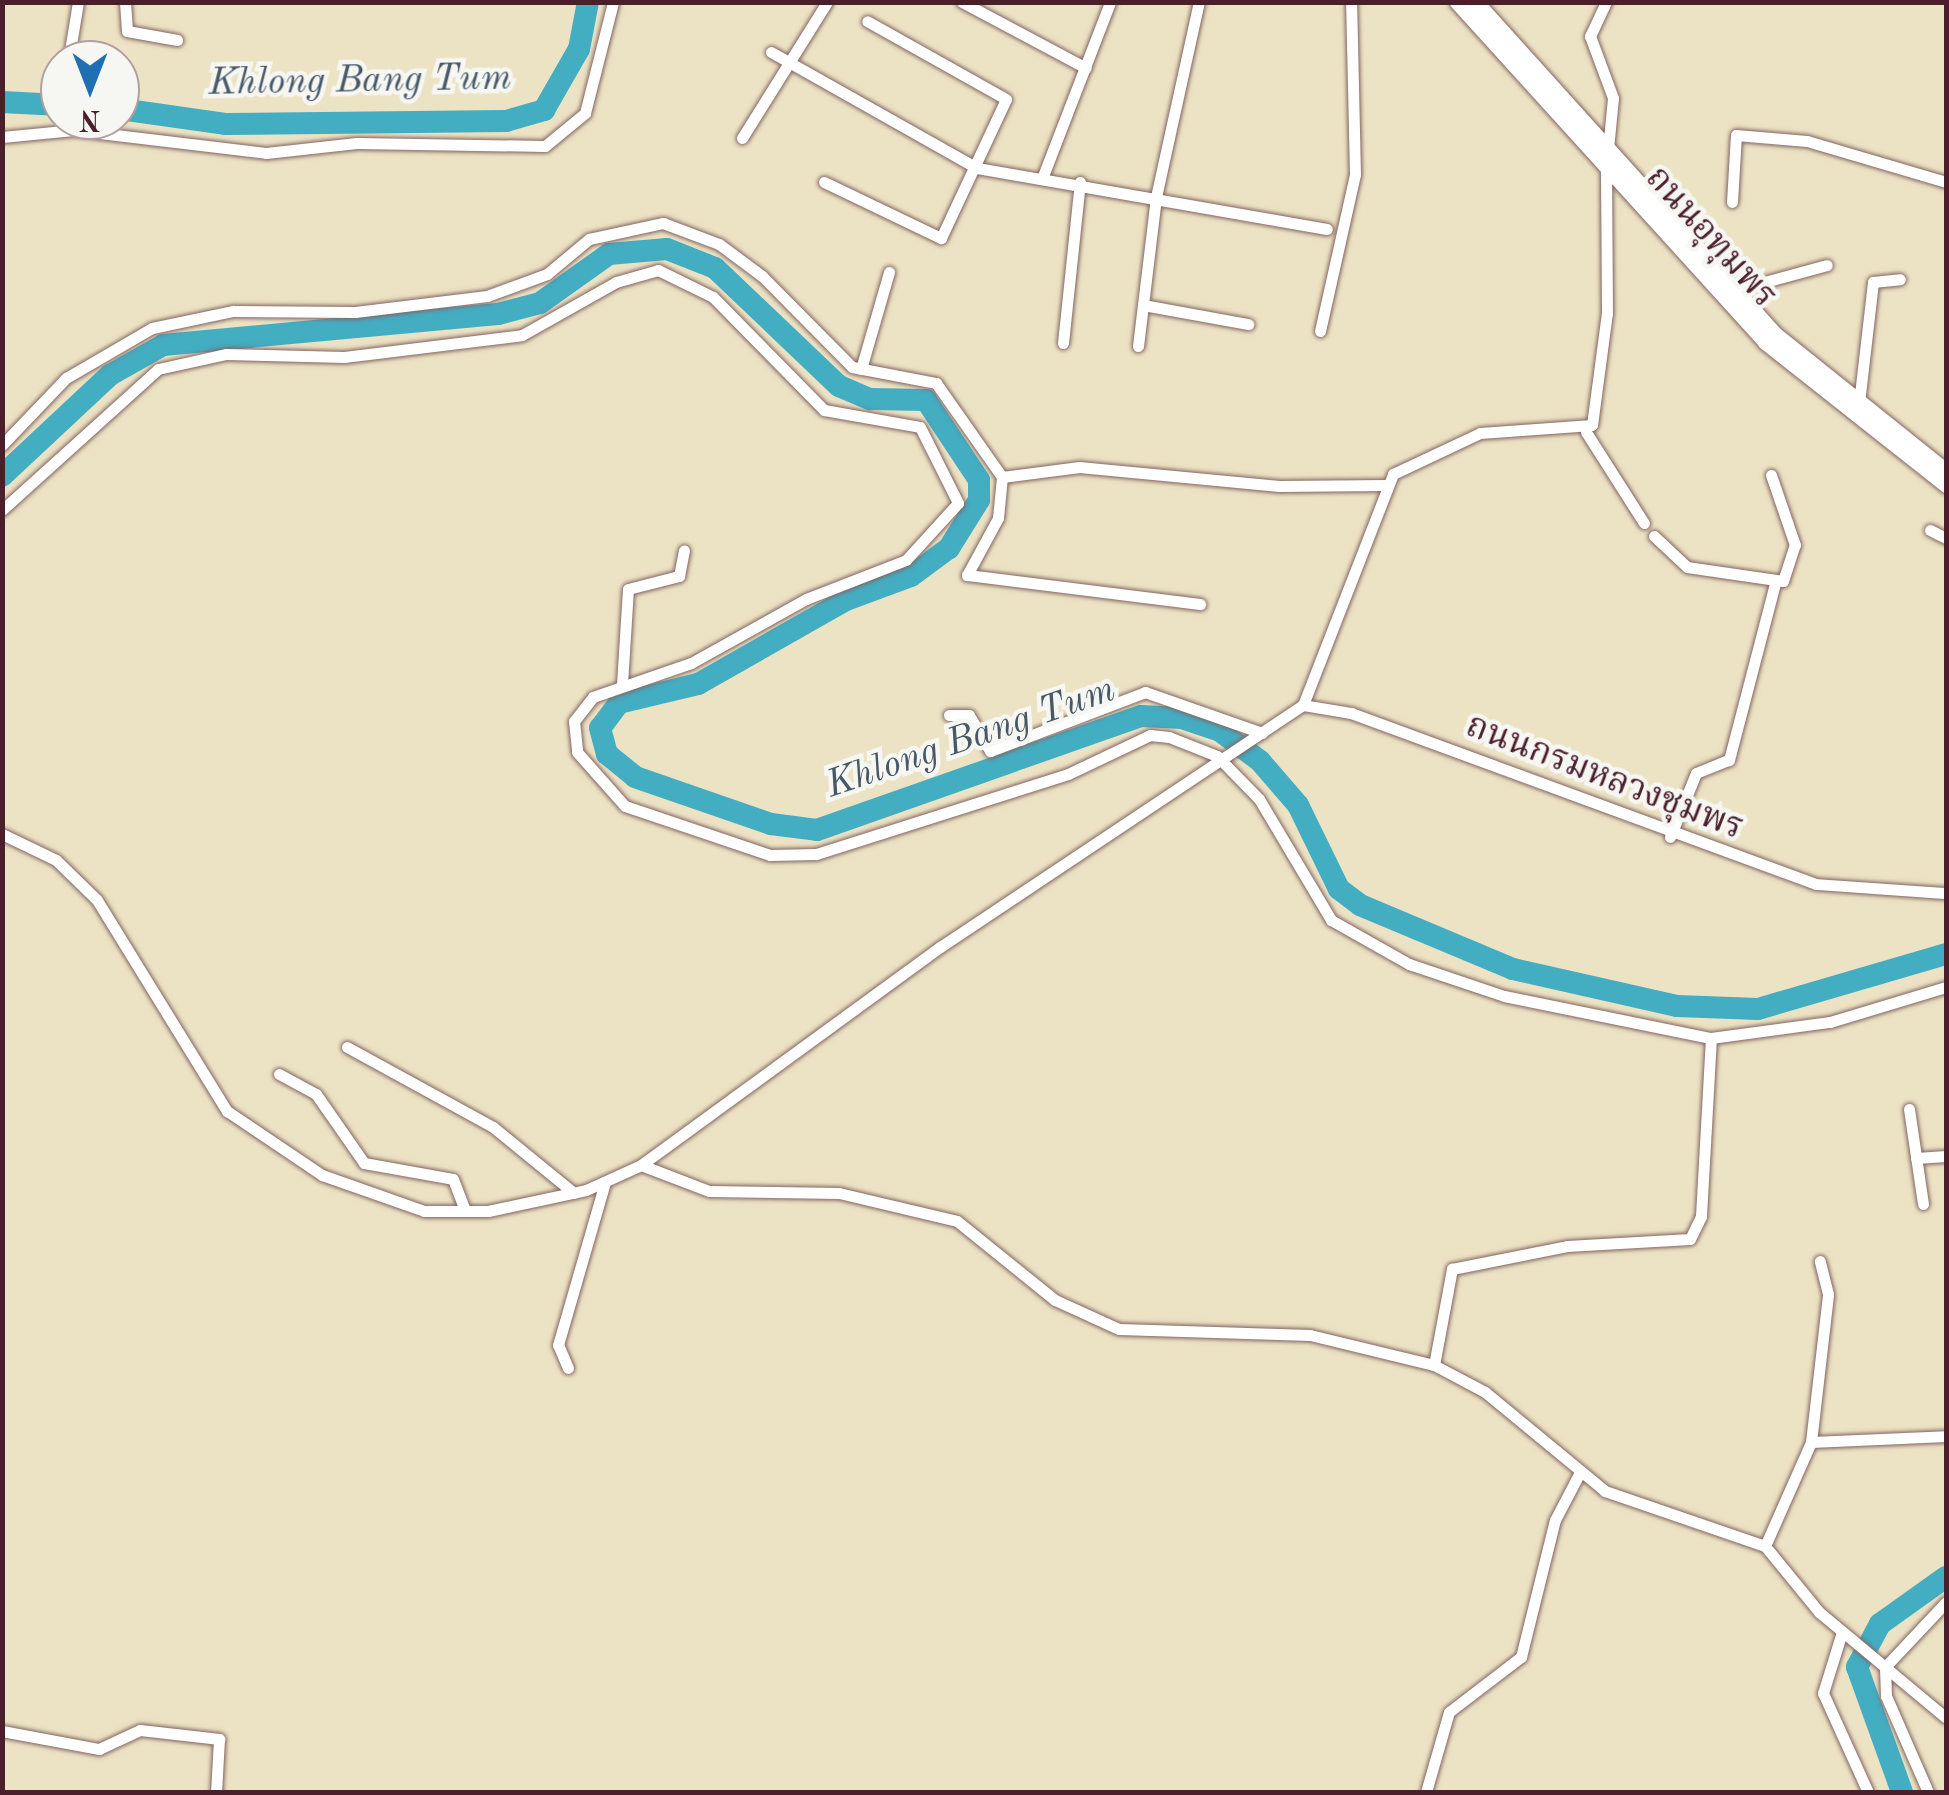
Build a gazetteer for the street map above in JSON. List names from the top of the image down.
{
  "streets": {
    "street": ["ถนนอุทุมพร", "ถนนกรมหลวงชุมพร"]
  },
  "water": ["Khlong Bang Tum"],
  "north": "bottom"
}
